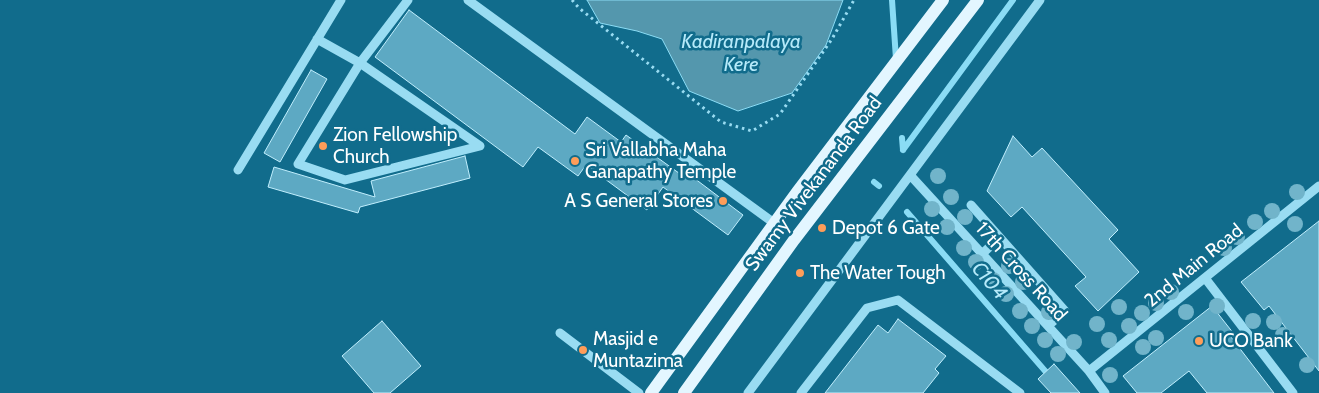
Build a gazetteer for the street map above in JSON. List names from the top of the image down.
{
  "streets": {
    "main road": ["Swamy Vivekananda Road"],
    "street": ["2nd Main Road", "17th Cross Road"]
  },
  "crossings": [
    ["2nd Main Road", "17th Cross Road"]
  ],
  "water": ["Kadiranpalaya Kere", "C104"],
  "places": [
    "Zion Fellowship Church",
    "Sri Vallabha Maha Ganapathy Temple",
    "A S General Stores",
    "Depot 6 Gate",
    "The Water Tough",
    "UCO Bank",
    "Masjid e Muntazima"
  ]
}
